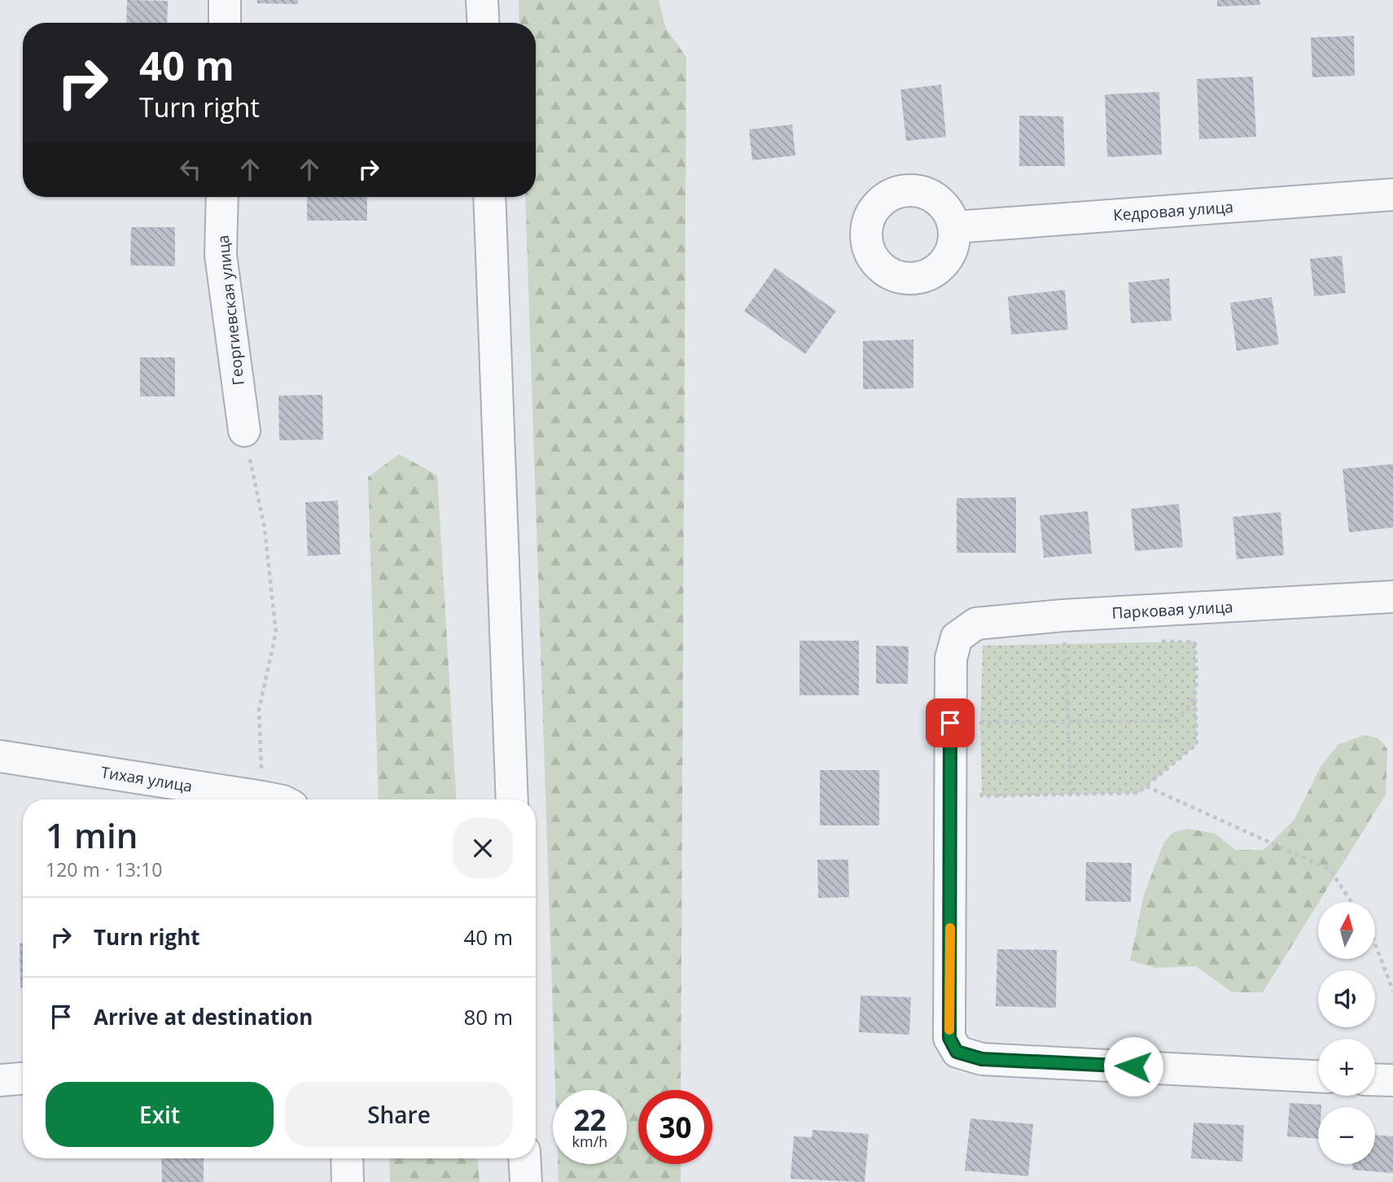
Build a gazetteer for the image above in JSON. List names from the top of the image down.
{
  "streets": {
    "street": [
      "Кедровая улица",
      "Георгиевская улица",
      "Парковая улица",
      "Тихая улица"
    ]
  },
  "north": "top",
  "page": {
    "turn": ["40 m", "Turn right"],
    "heading": ["1 min", "120 m · 13:10"],
    "list": [
      {
        "name": "Turn right",
        "value": "40 m"
      },
      {
        "name": "Arrive at destination",
        "value": "80 m"
      }
    ],
    "map_buttons": ["+", "−"],
    "buttons": ["Exit", "Share"],
    "speed": "22 km/h",
    "limit": "30"
  }
}
